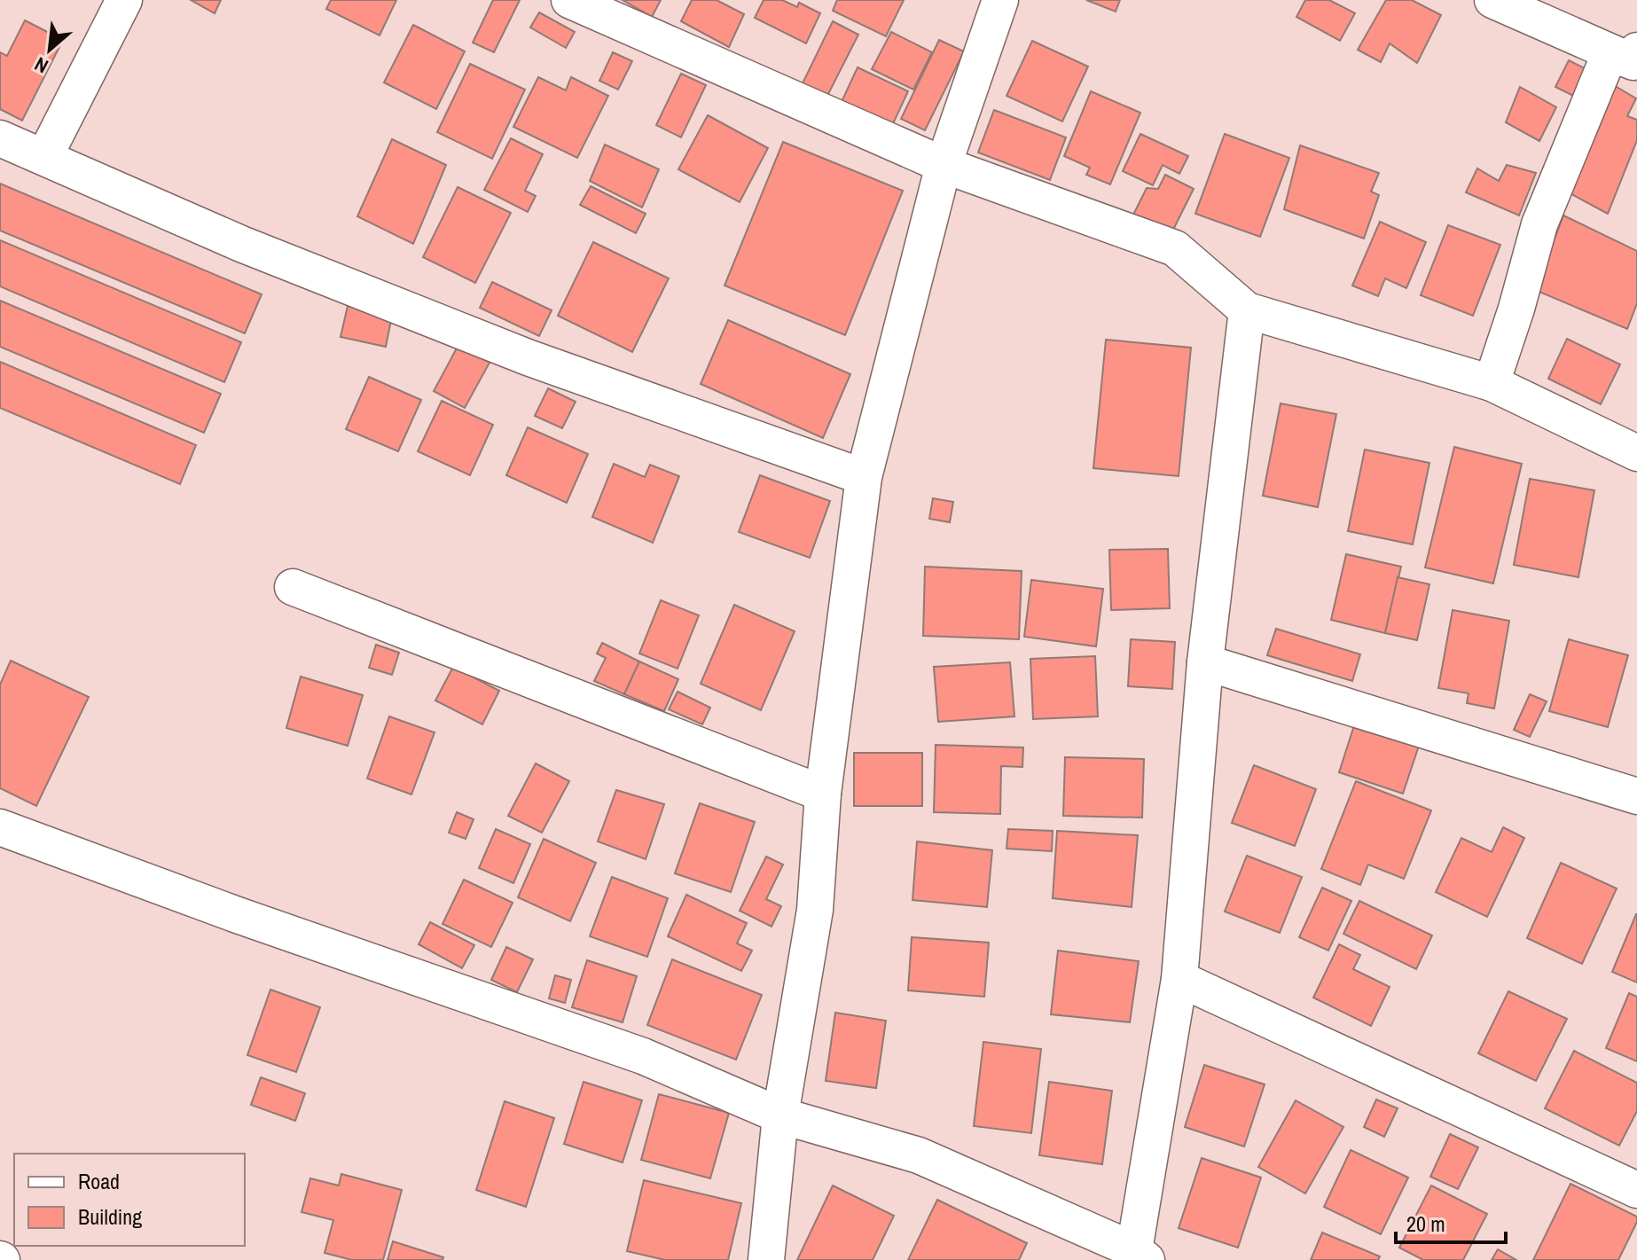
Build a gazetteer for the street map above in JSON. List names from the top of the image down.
{
  "legend": ["Road", "Building"],
  "scale_bar": "20 m",
  "north": "bottom left"
}
